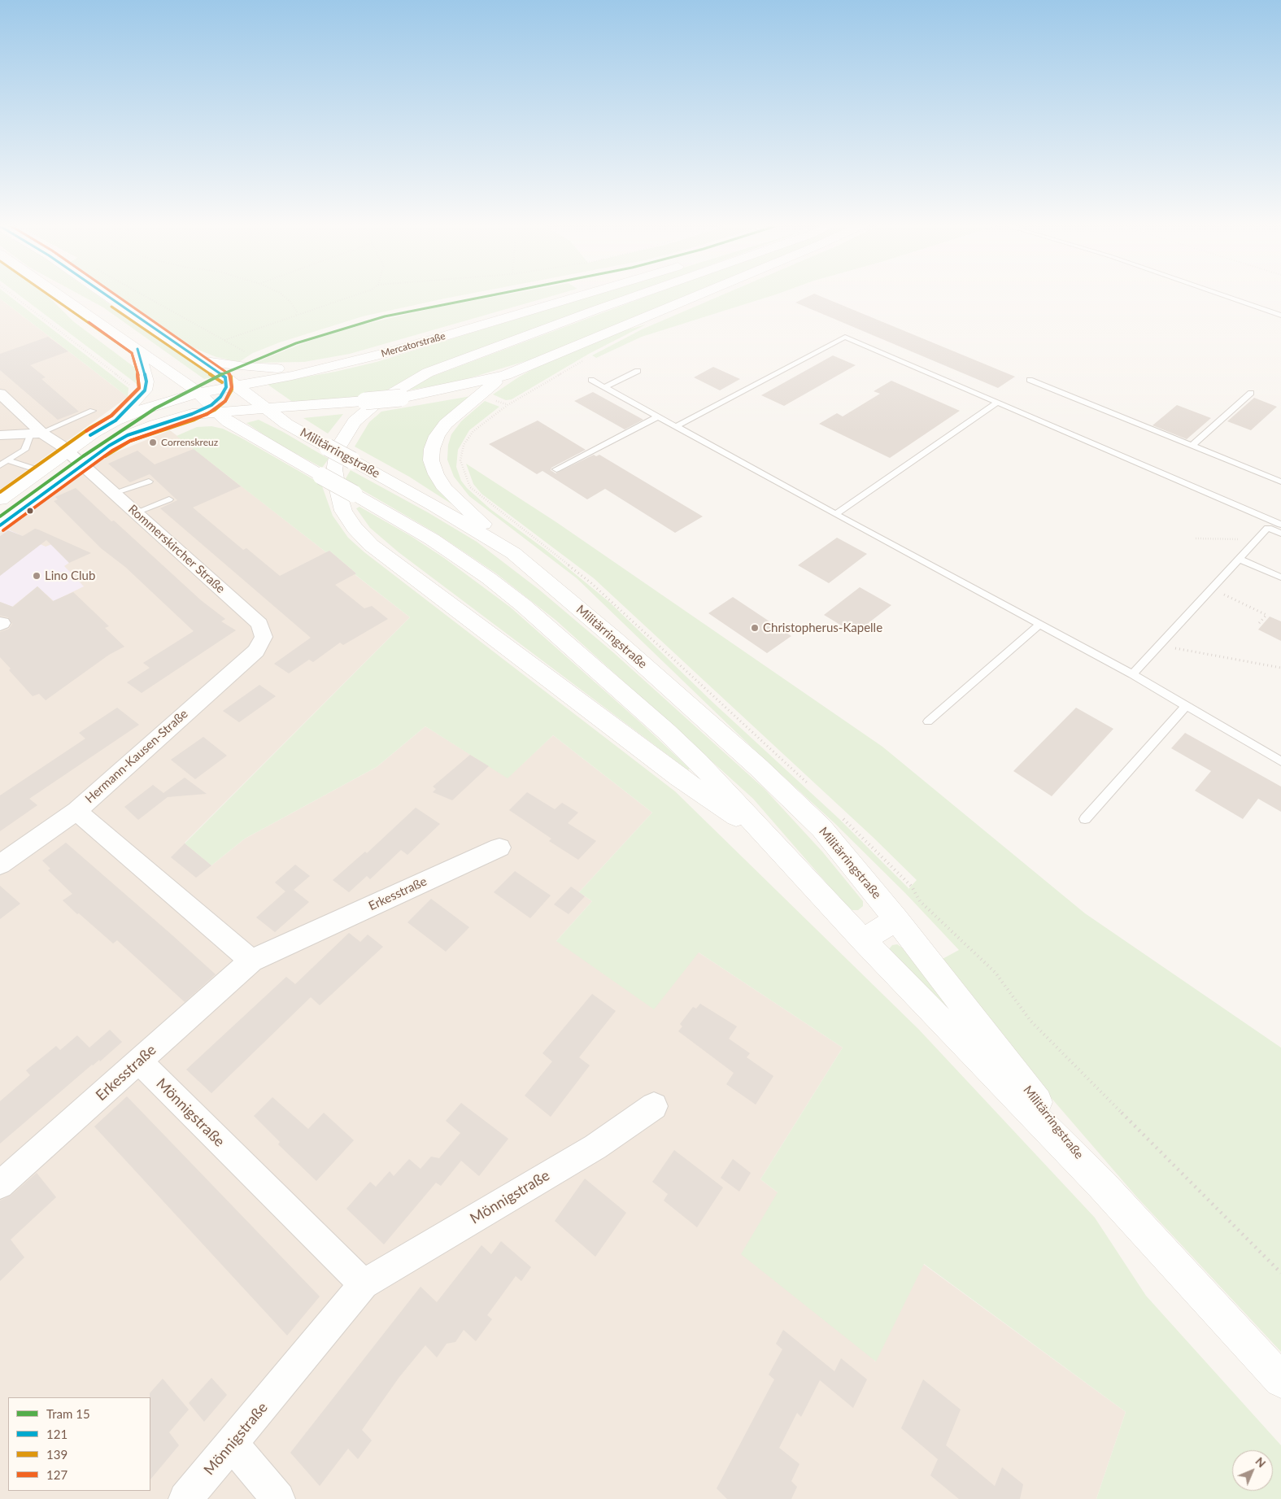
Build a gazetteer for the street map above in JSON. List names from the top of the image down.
{
  "streets": {
    "main road": ["Mercatorstraße", "Militärringstraße"],
    "street": [
      "Rommerskircher Straße",
      "Hermann-Kausen-Straße",
      "Erkesstraße",
      "Mönnigstraße"
    ]
  },
  "crossings": [
    ["Mercatorstraße", "Militärringstraße"],
    ["Rommerskircher Straße", "Hermann-Kausen-Straße"],
    ["Erkesstraße", "Mönnigstraße"]
  ],
  "places": ["Correnskreuz", "Lino Club", "Christopherus-Kapelle"],
  "lines": [
    "tram line 15",
    "transit line 121",
    "transit line 139",
    "transit line 127"
  ],
  "legend": [
    "Tram 15",
    "121",
    "139",
    "127"
  ],
  "north": "top right"
}
